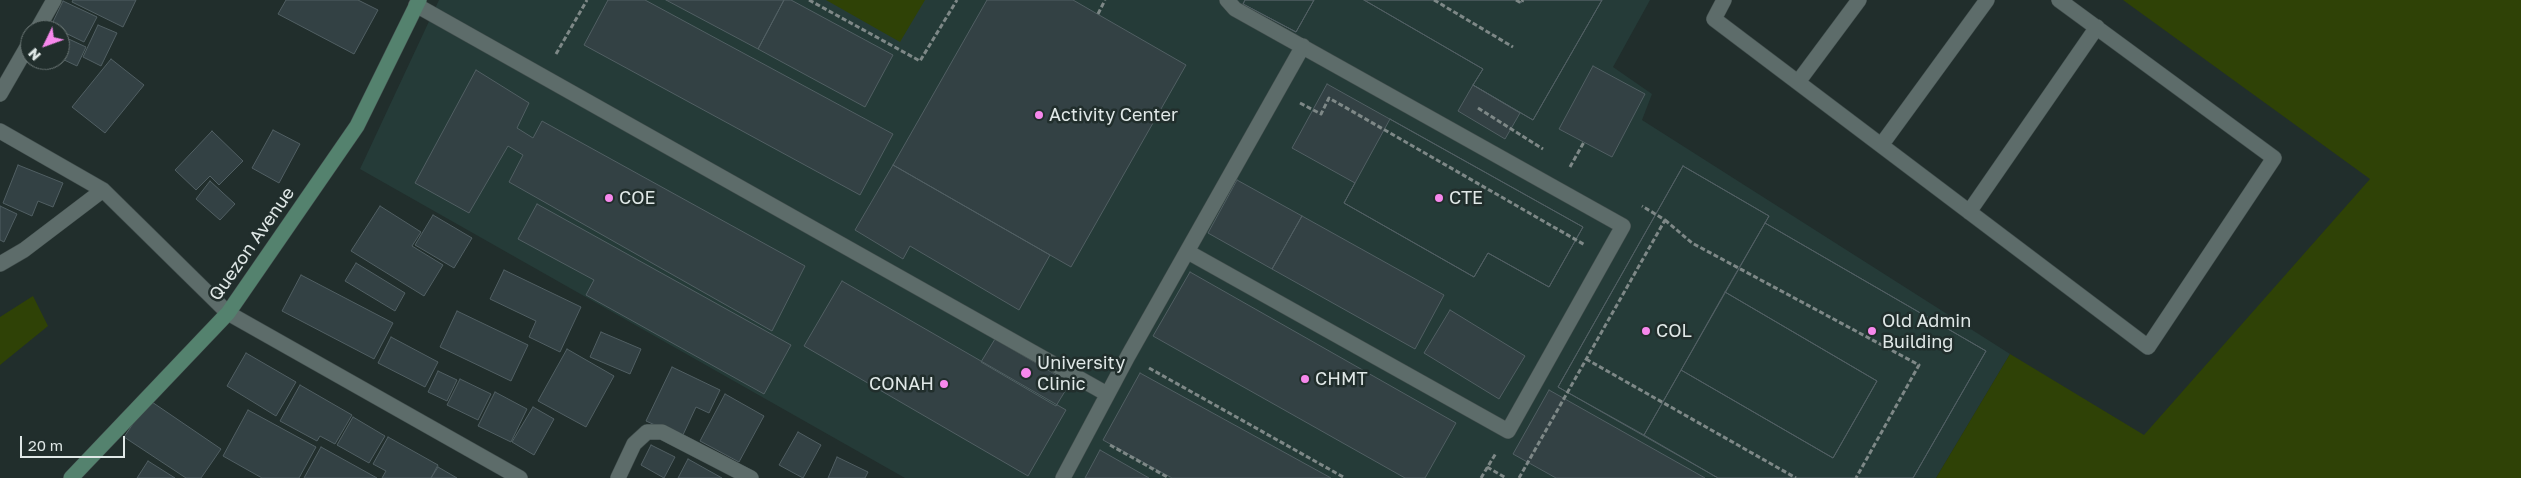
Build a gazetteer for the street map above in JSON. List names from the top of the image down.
{
  "streets": {
    "main road": ["Quezon Avenue"]
  },
  "places": [
    "Activity Center",
    "COE",
    "CTE",
    "COL",
    "Old Admin Building",
    "University Clinic",
    "CHMT",
    "CONAH"
  ],
  "scale_bar": "20 m",
  "north": "bottom left"
}
